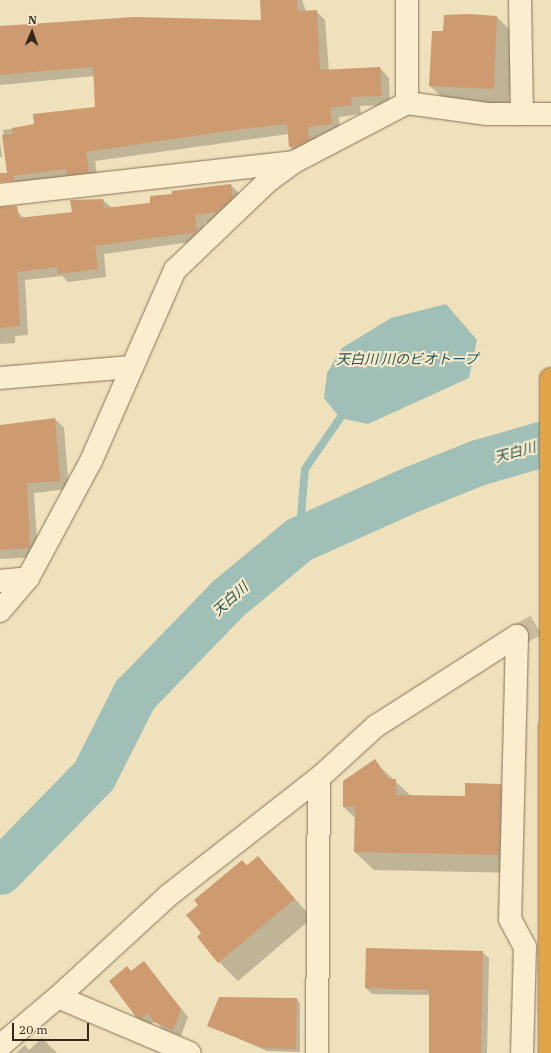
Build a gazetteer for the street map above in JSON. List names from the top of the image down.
{
  "water": ["天白川 川のビオトープ", "天白川"],
  "scale_bar": "20 m",
  "north": "top"
}
